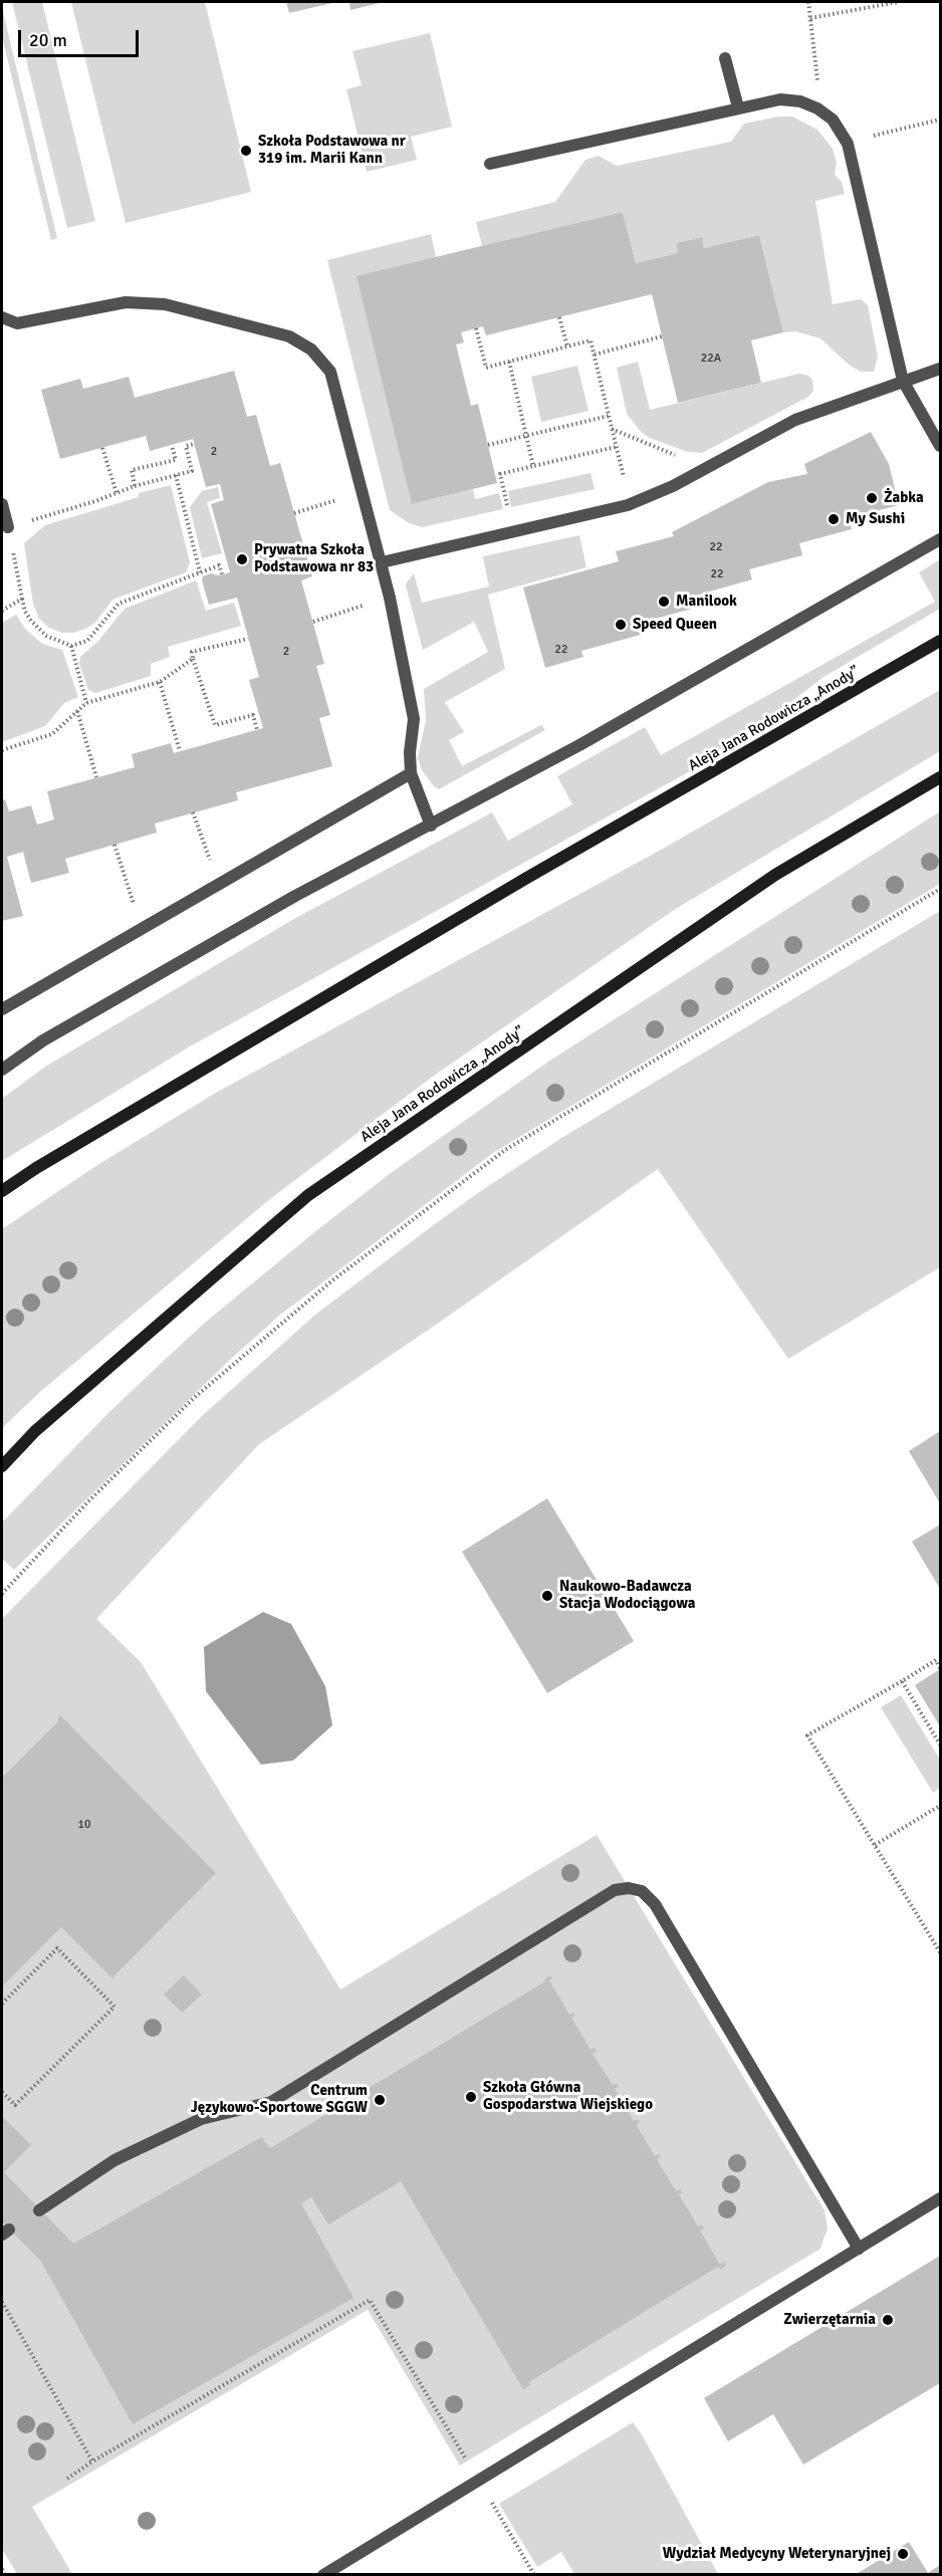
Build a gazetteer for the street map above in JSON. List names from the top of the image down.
{
  "streets": {
    "main road": ["Aleja Jana Rodowicza „Anody”"]
  },
  "places": [
    "Szkoła Podstawowa nr 319 im. Marii Kann",
    "Żabka",
    "My Sushi",
    "Prywatna Szkoła Podstawowa nr 83",
    "Manilook",
    "Speed Queen",
    "Naukowo-Badawcza Stacja Wodociągowa",
    "Szkoła Główna Gospodarstwa Wiejskiego",
    "Centrum Językowo-Sportowe SGGW",
    "Zwierzętarnia",
    "Wydział Medycyny Weterynaryjnej"
  ],
  "house_numbers": [
    "22A",
    "2",
    "22",
    "22",
    "22",
    "2",
    "10"
  ],
  "scale_bar": "20 m"
}
